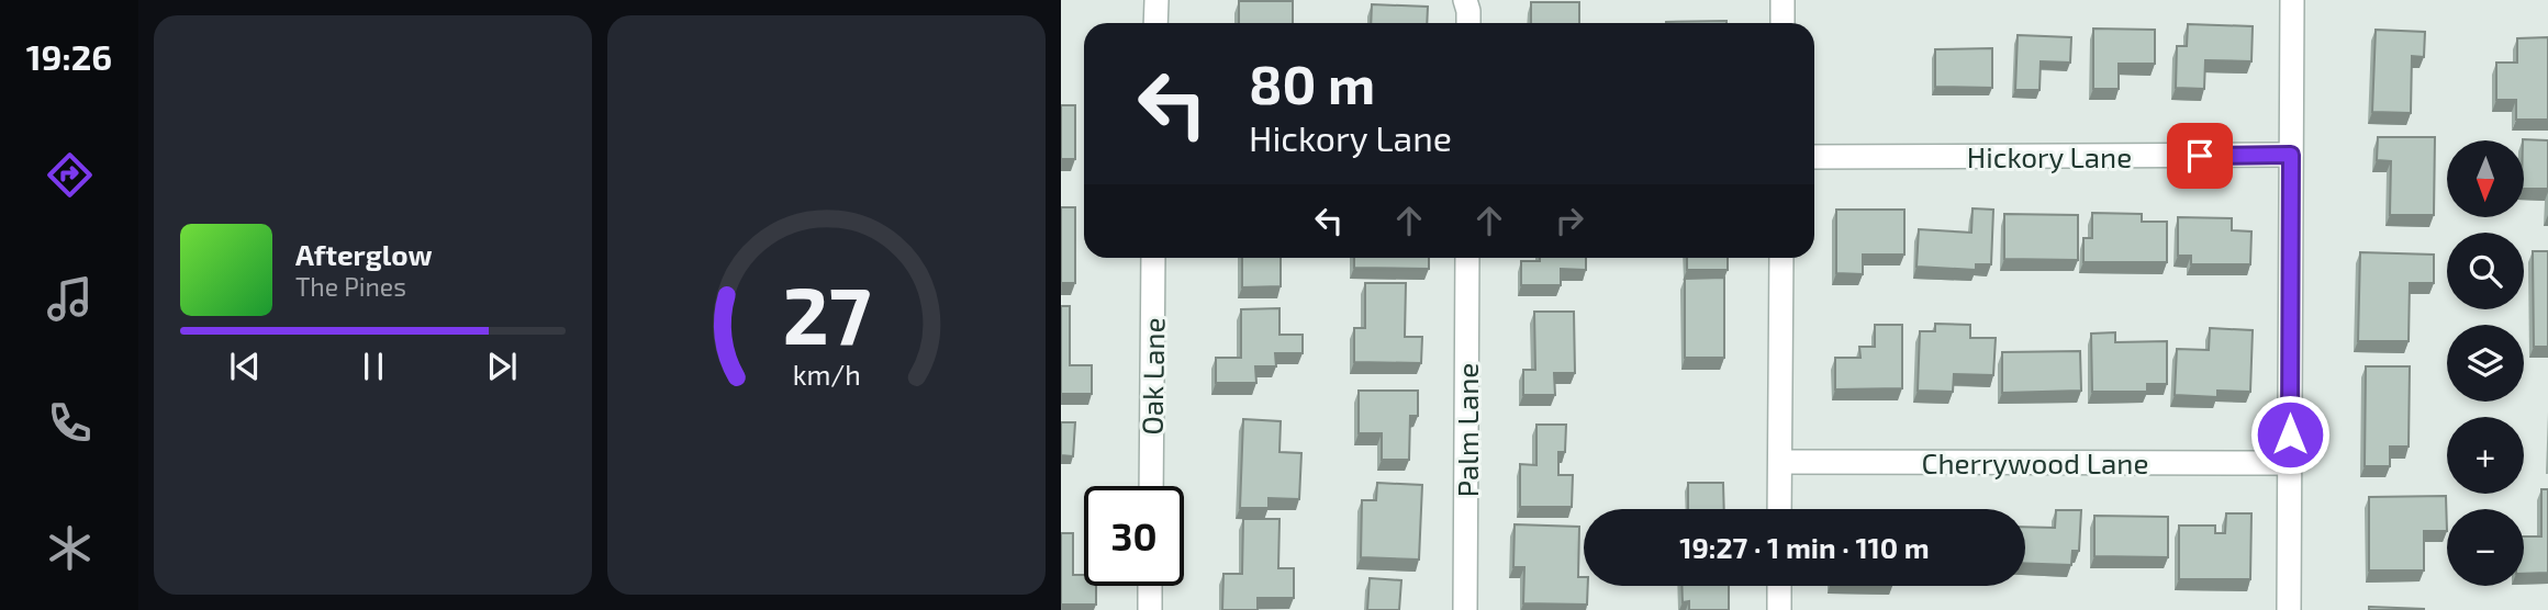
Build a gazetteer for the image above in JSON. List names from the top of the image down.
{
  "streets": {
    "street": [
      "Hickory Lane",
      "Oak Lane",
      "Palm Lane",
      "Cherrywood Lane"
    ]
  },
  "north": "bottom",
  "page": {
    "tabs": "19:26",
    "turn": ["80 m", "Hickory Lane"],
    "map_buttons": ["+", "−"],
    "song": ["Afterglow", "The Pines"],
    "limit": "30",
    "trip": "19:27 · 1 min · 110 m",
    "gauge": ["27", "km/h"]
  }
}
